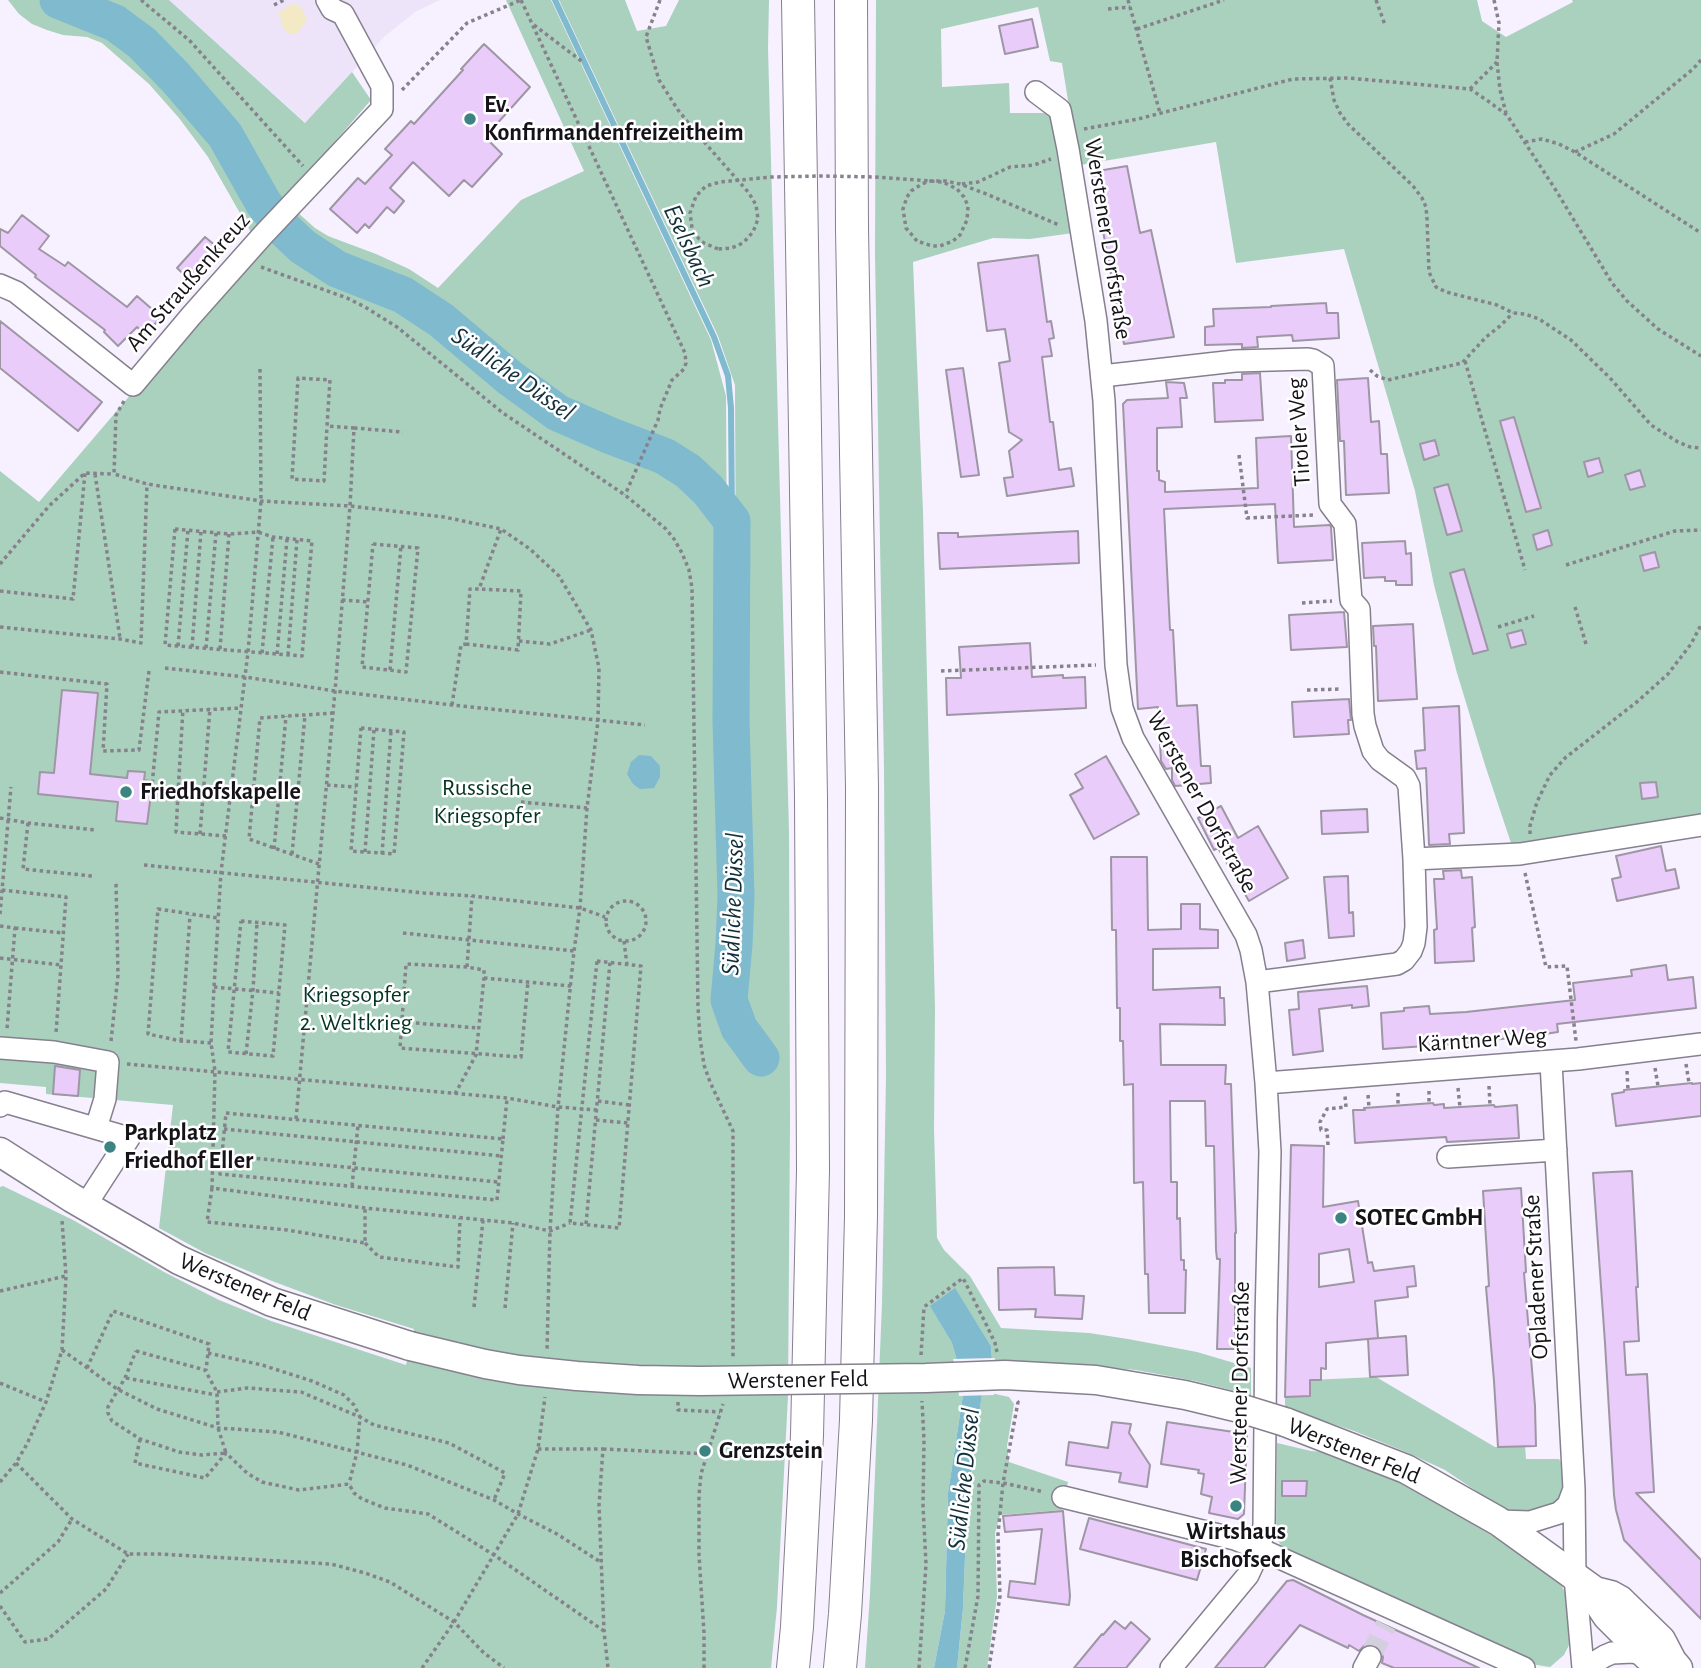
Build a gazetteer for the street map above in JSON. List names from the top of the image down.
{
  "streets": {
    "main road": ["Werstener Feld"],
    "street": [
      "Werstener Dorfstraße",
      "Am Straußenkreuz",
      "Tiroler Weg",
      "Kärntner Weg",
      "Opladener Straße"
    ]
  },
  "crossings": [
    ["Werstener Dorfstraße", "Tiroler Weg"],
    ["Werstener Dorfstraße", "Kärntner Weg"],
    ["Kärntner Weg", "Opladener Straße"],
    ["Opladener Straße", "Werstener Feld"]
  ],
  "water": ["Eselsbach", "Südliche Düssel"],
  "parks": ["Russische Kriegsopfer", "Kriegsopfer 2. Weltkrieg"],
  "places": [
    "Ev. Konfirmandenfreizeitheim",
    "Friedhofskapelle",
    "Parkplatz Friedhof Eller",
    "SOTEC GmbH",
    "Grenzstein",
    "Wirtshaus Bischofseck"
  ]
}
